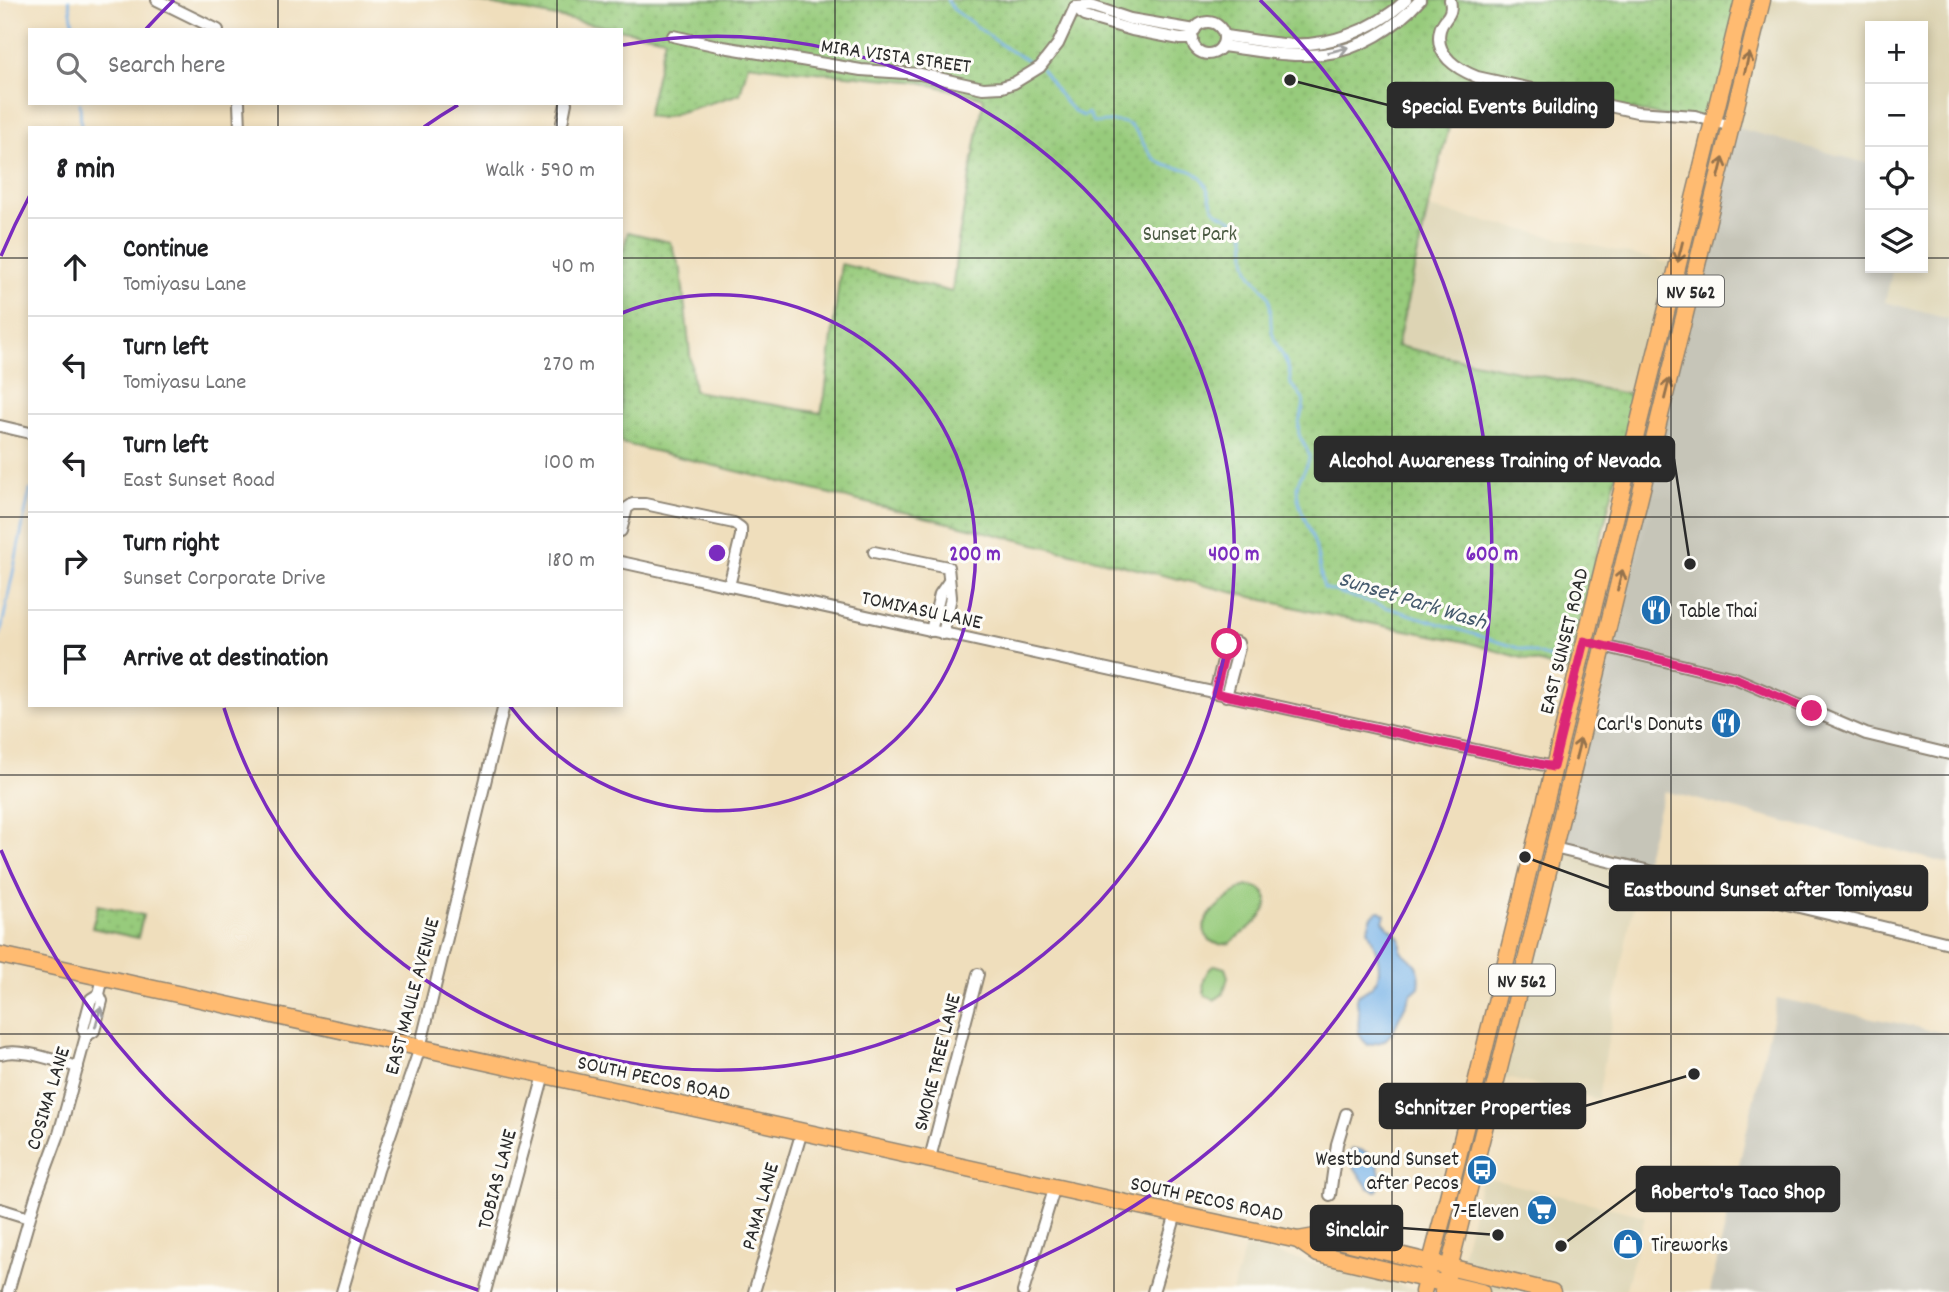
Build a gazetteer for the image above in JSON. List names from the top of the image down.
{
  "streets": {
    "main road": ["NV 562", "EAST SUNSET ROAD", "SOUTH PECOS ROAD"],
    "street": [
      "MIRA VISTA STREET",
      "TOMIYASU LANE",
      "EAST MAULE AVENUE",
      "SMOKE TREE LANE",
      "COSIMA LANE",
      "TOBIAS LANE",
      "PAMA LANE"
    ]
  },
  "crossings": [
    ["TOMIYASU LANE", "EAST SUNSET ROAD"],
    ["EAST SUNSET ROAD", "SOUTH PECOS ROAD"],
    ["EAST MAULE AVENUE", "SOUTH PECOS ROAD"],
    ["SMOKE TREE LANE", "SOUTH PECOS ROAD"],
    ["SOUTH PECOS ROAD", "COSIMA LANE"],
    ["SOUTH PECOS ROAD", "TOBIAS LANE"],
    ["SOUTH PECOS ROAD", "PAMA LANE"]
  ],
  "water": ["Sunset Park Wash"],
  "parks": ["Sunset Park"],
  "places": {
    "other": [
      "Special Events Building",
      "Alcohol Awareness Training of Nevada",
      "Eastbound Sunset after Tomiyasu",
      "Schnitzer Properties",
      "Sinclair",
      "Roberto's Taco Shop"
    ],
    "restaurant": ["Table Thai", "Carl's Donuts"],
    "bus stop": ["Westbound Sunset after Pecos"],
    "supermarket": ["7-Eleven"],
    "shop": ["Tireworks"]
  },
  "page": {
    "map_buttons": ["+", "−"],
    "search": "Search here",
    "heading": ["8 min", "Walk · 590 m"],
    "list": [
      ["Continue", "Tomiyasu Lane", "40 m"],
      ["Turn left", "Tomiyasu Lane", "270 m"],
      ["Turn left", "East Sunset Road", "100 m"],
      ["Turn right", "Sunset Corporate Drive", "180 m"],
      "Arrive at destination"
    ]
  },
  "rings": ["200 m", "400 m", "600 m"]
}
